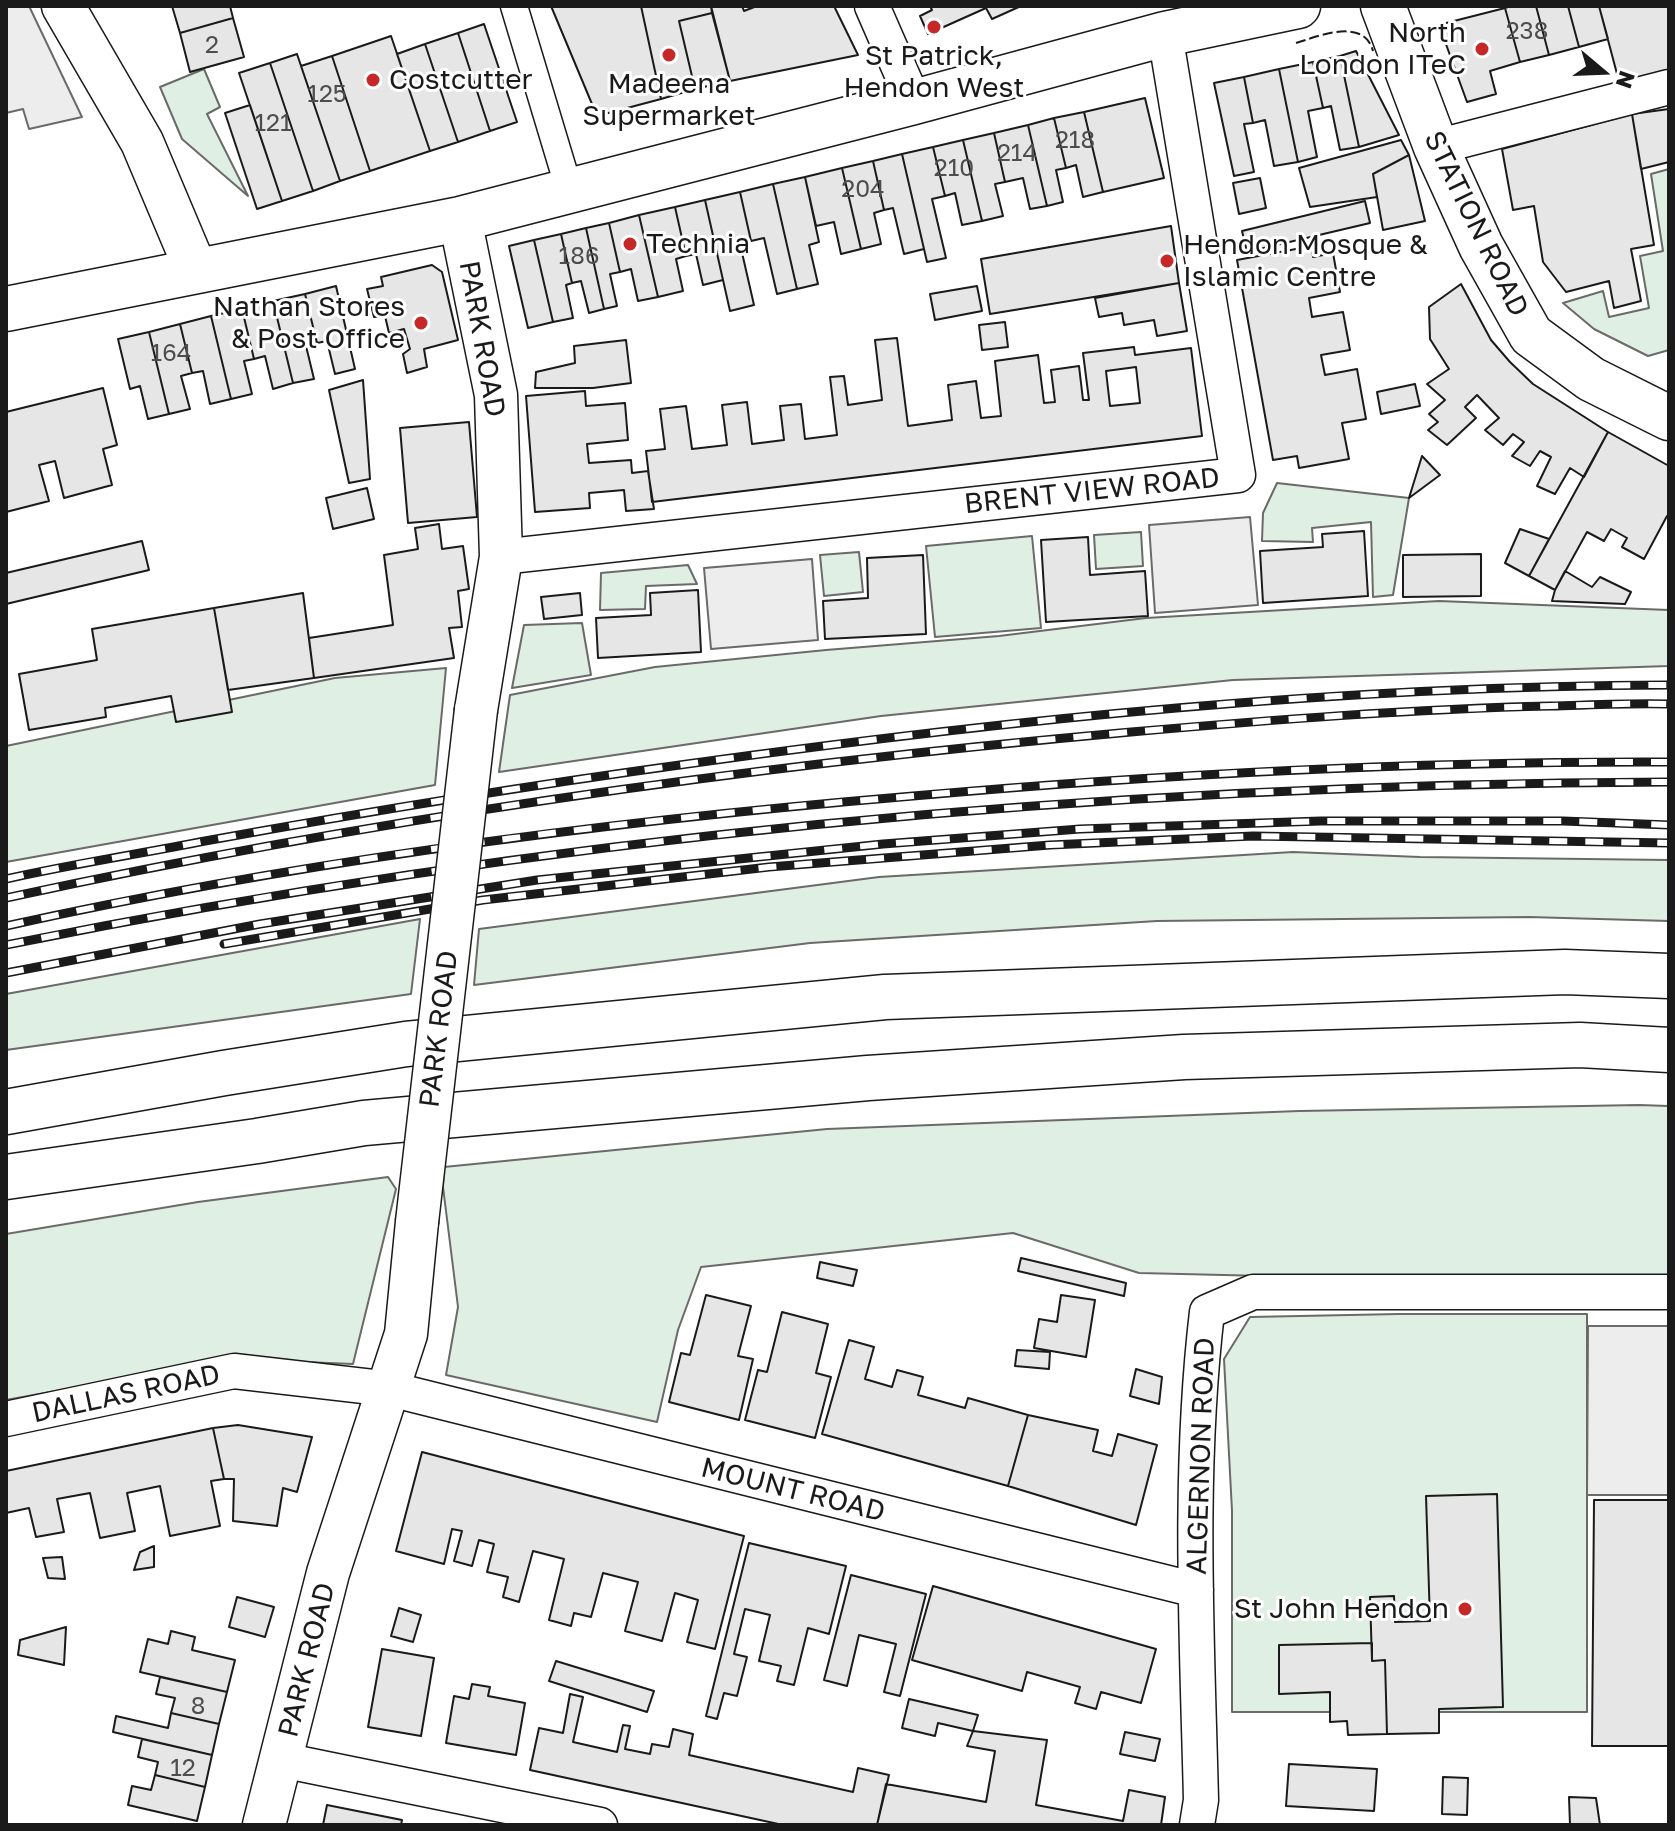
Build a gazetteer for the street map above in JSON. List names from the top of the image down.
{
  "streets": {
    "main road": ["STATION ROAD"],
    "street": [
      "PARK ROAD",
      "BRENT VIEW ROAD",
      "DALLAS ROAD",
      "ALGERNON ROAD",
      "MOUNT ROAD"
    ]
  },
  "crossings": [
    ["PARK ROAD", "BRENT VIEW ROAD"],
    ["PARK ROAD", "DALLAS ROAD"],
    ["PARK ROAD", "MOUNT ROAD"],
    ["DALLAS ROAD", "MOUNT ROAD"],
    ["ALGERNON ROAD", "MOUNT ROAD"]
  ],
  "places": [
    "St Patrick, Hendon West",
    "North London ITeC",
    "Madeena Supermarket",
    "Costcutter",
    "Technia",
    "Hendon Mosque & Islamic Centre",
    "Nathan Stores & Post Office",
    "St John Hendon"
  ],
  "house_numbers": [
    "238",
    "2",
    "125",
    "121",
    "218",
    "214",
    "210",
    "204",
    "186",
    "164",
    "8",
    "12"
  ],
  "north": "right"
}
